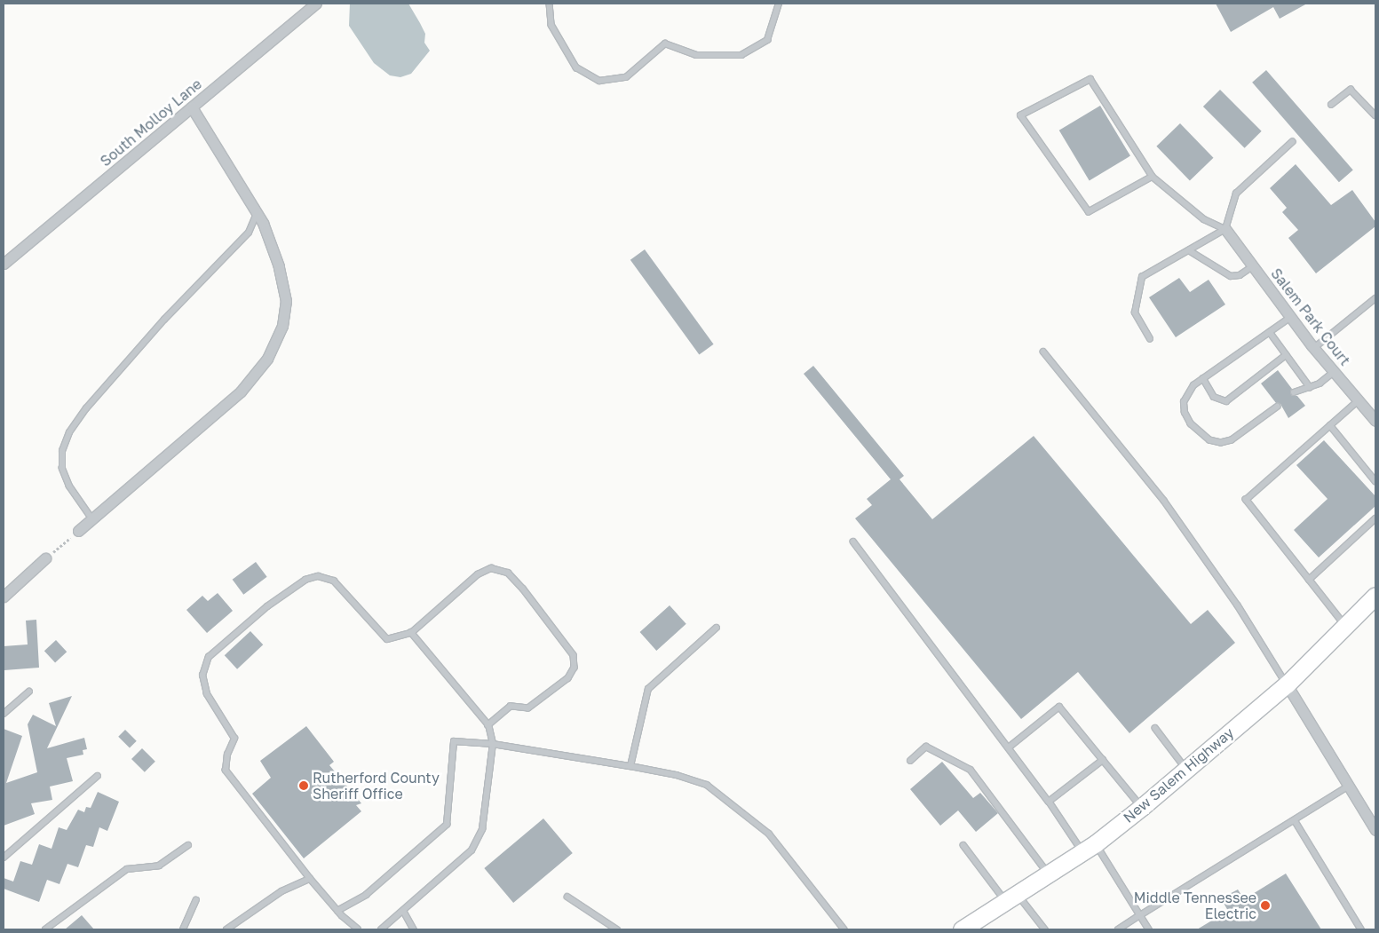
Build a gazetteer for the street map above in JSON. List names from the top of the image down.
{
  "streets": {
    "main road": ["New Salem Highway"],
    "street": ["South Molloy Lane", "Salem Park Court"]
  },
  "places": ["Rutherford County Sheriff Office", "Middle Tennessee Electric"]
}
